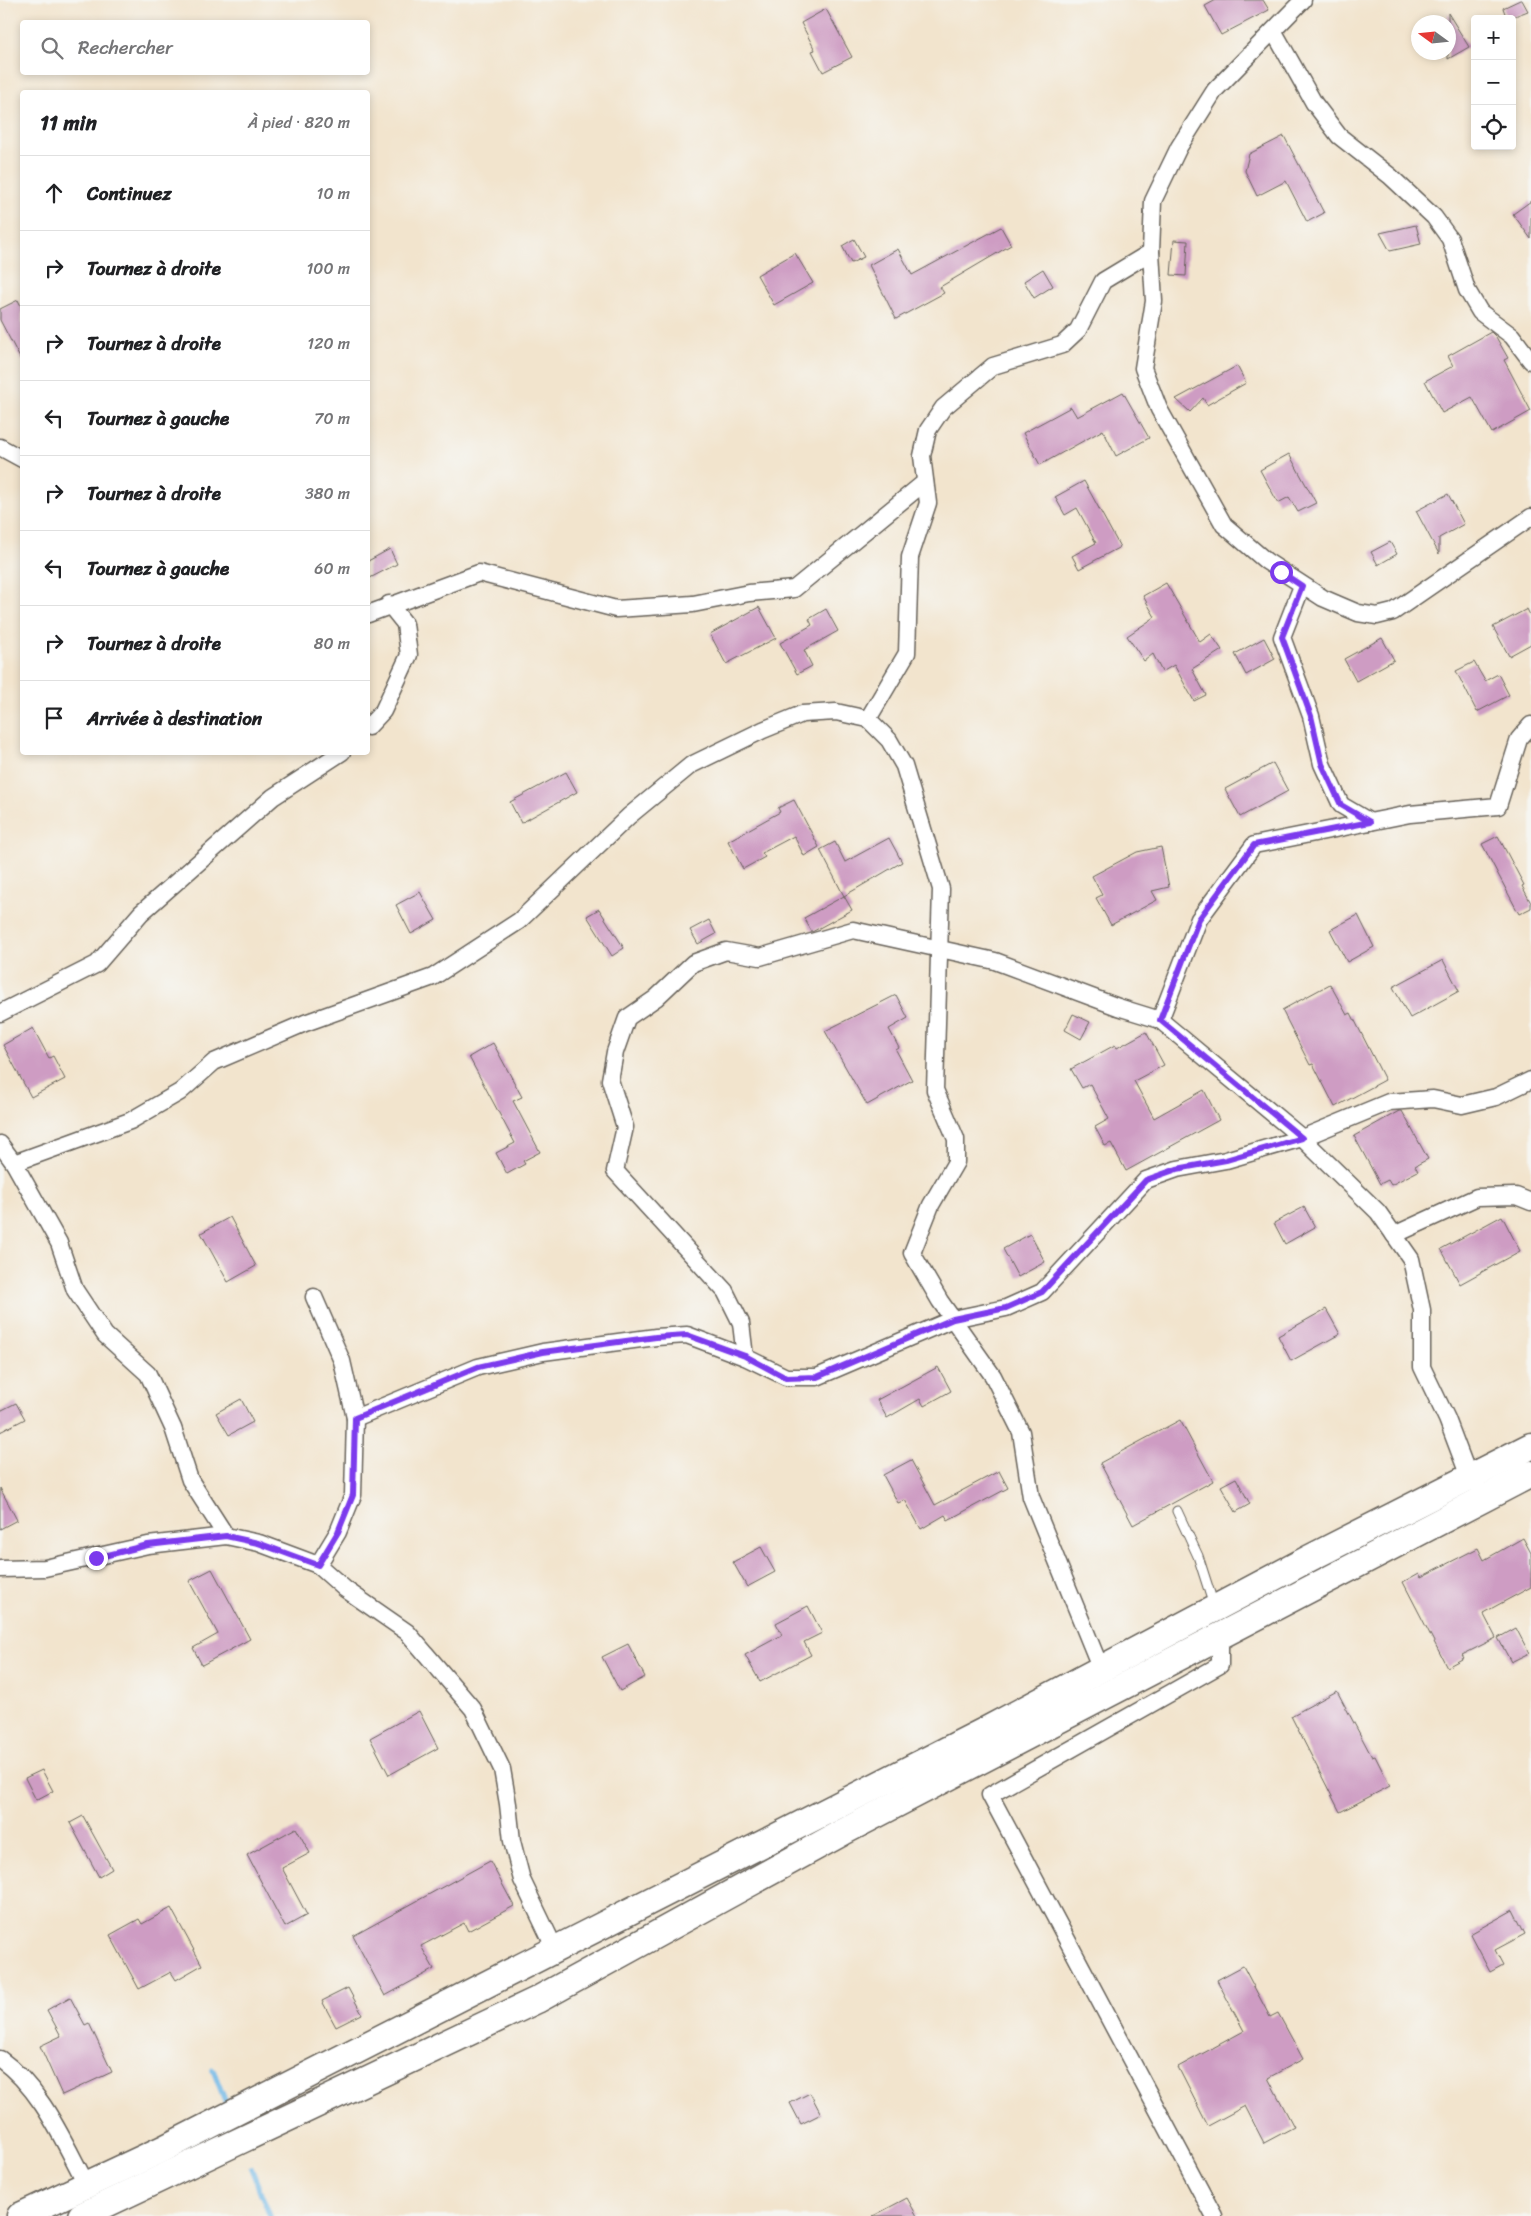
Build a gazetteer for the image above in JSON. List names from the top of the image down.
{
  "north": "left",
  "page": {
    "map_buttons": ["+", "−"],
    "search": "Rechercher",
    "heading": ["11 min", "À pied · 820 m"],
    "list": [
      ["Continuez", "10 m"],
      ["Tournez à droite", "100 m"],
      ["Tournez à droite", "120 m"],
      ["Tournez à gauche", "70 m"],
      ["Tournez à droite", "380 m"],
      ["Tournez à gauche", "60 m"],
      ["Tournez à droite", "80 m"],
      "Arrivée à destination"
    ]
  }
}
